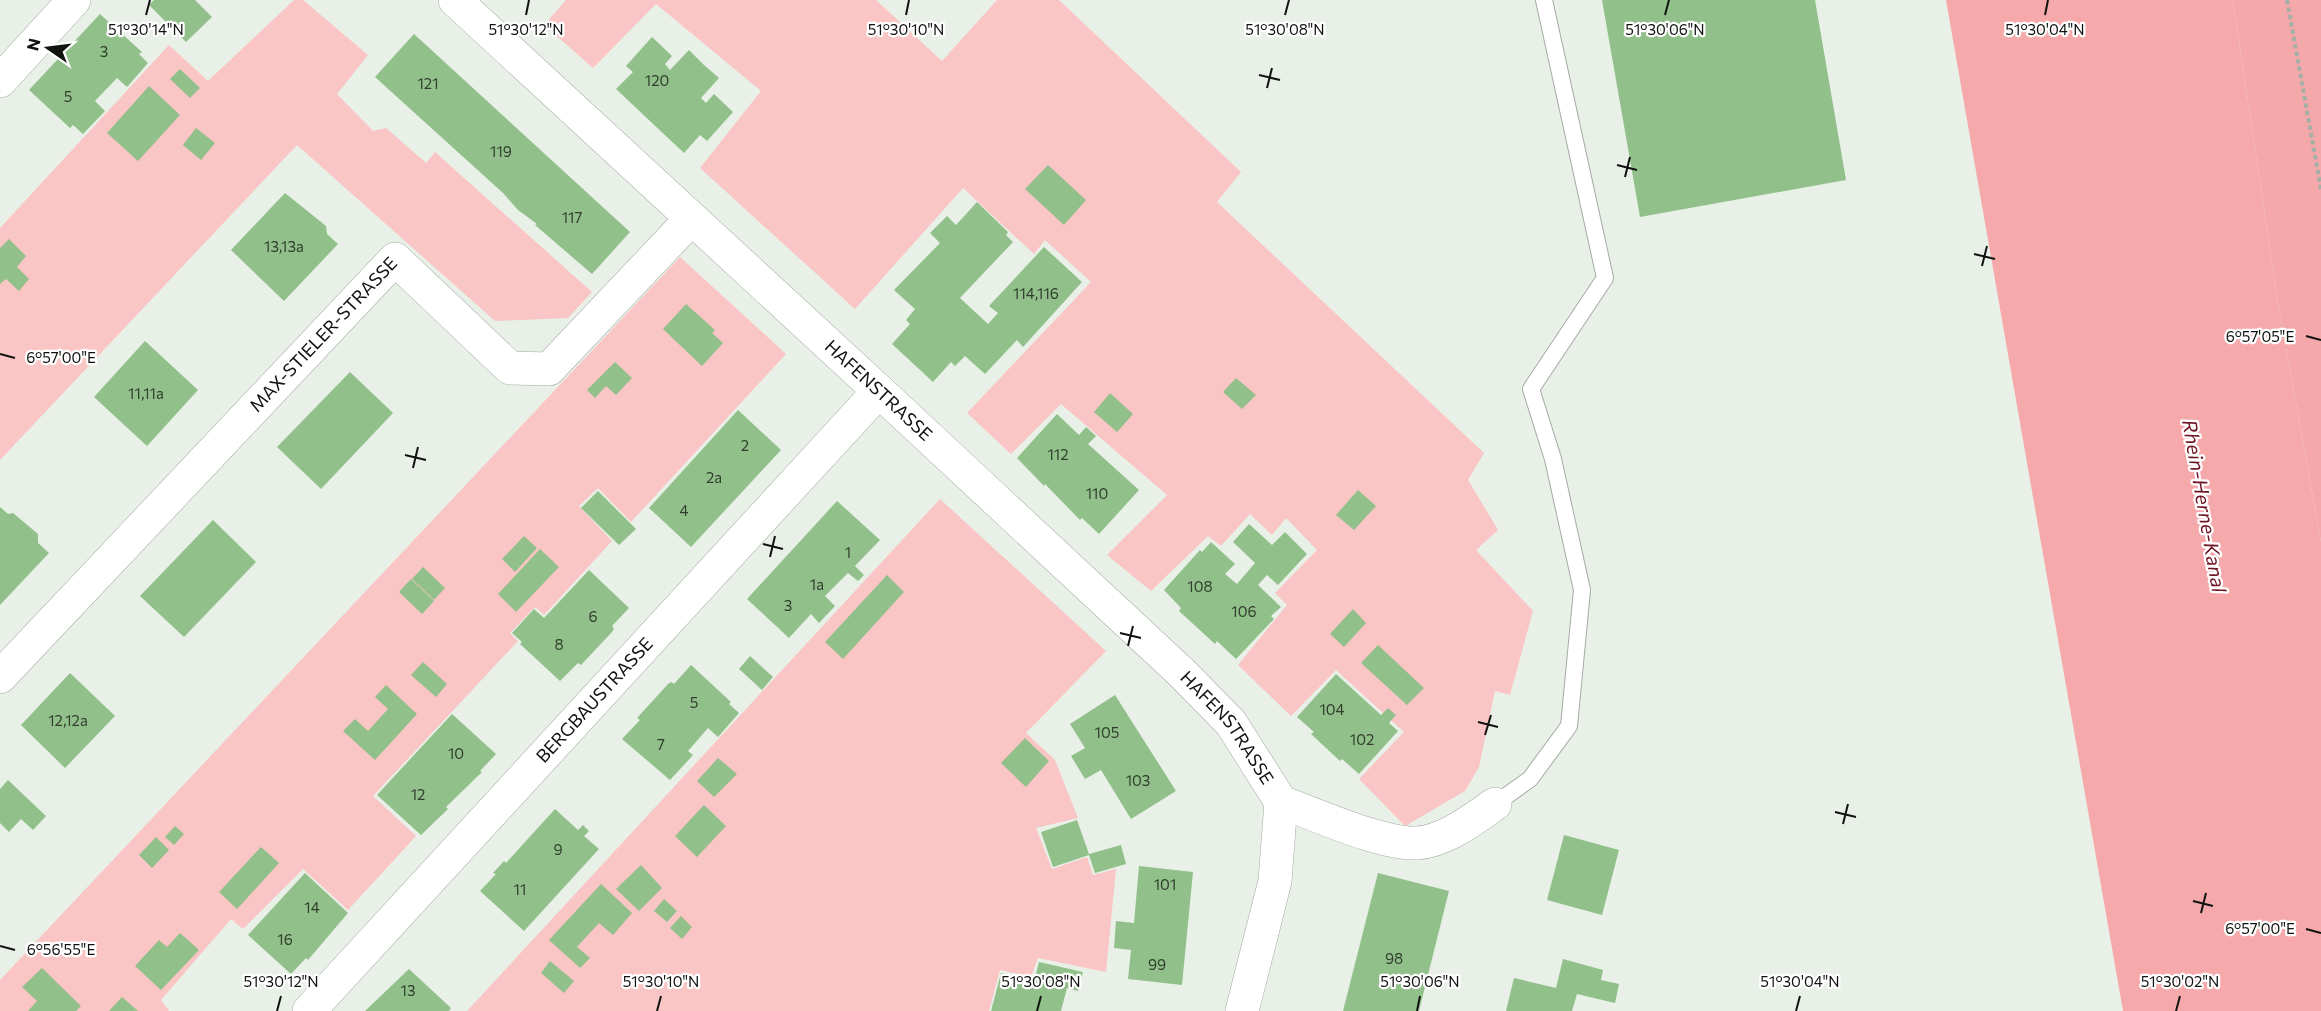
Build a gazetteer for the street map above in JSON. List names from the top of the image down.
{
  "streets": {
    "street": ["MAX-STIELER-STRASSE", "HAFENSTRASSE", "BERGBAUSTRASSE"]
  },
  "crossings": [
    ["MAX-STIELER-STRASSE", "HAFENSTRASSE"],
    ["HAFENSTRASSE", "BERGBAUSTRASSE"]
  ],
  "water": ["Rhein-Herne-Kanal"],
  "house_numbers": [
    "3",
    "120",
    "121",
    "5",
    "119",
    "117",
    "13,13a",
    "114,116",
    "11,11a",
    "2",
    "112",
    "2a",
    "110",
    "4",
    "1",
    "1a",
    "108",
    "3",
    "106",
    "6",
    "8",
    "5",
    "104",
    "12,12a",
    "105",
    "102",
    "7",
    "10",
    "103",
    "12",
    "9",
    "101",
    "11",
    "14",
    "16",
    "98",
    "99",
    "13"
  ],
  "north": "left",
  "coordinates": [
    "51°30'14\"N",
    "51°30'12\"N",
    "51°30'10\"N",
    "51°30'08\"N",
    "51°30'06\"N",
    "51°30'04\"N",
    "6°57'05\"E",
    "6°57'00\"E",
    "6°56'55\"E",
    "51°30'02\"N"
  ]
}
